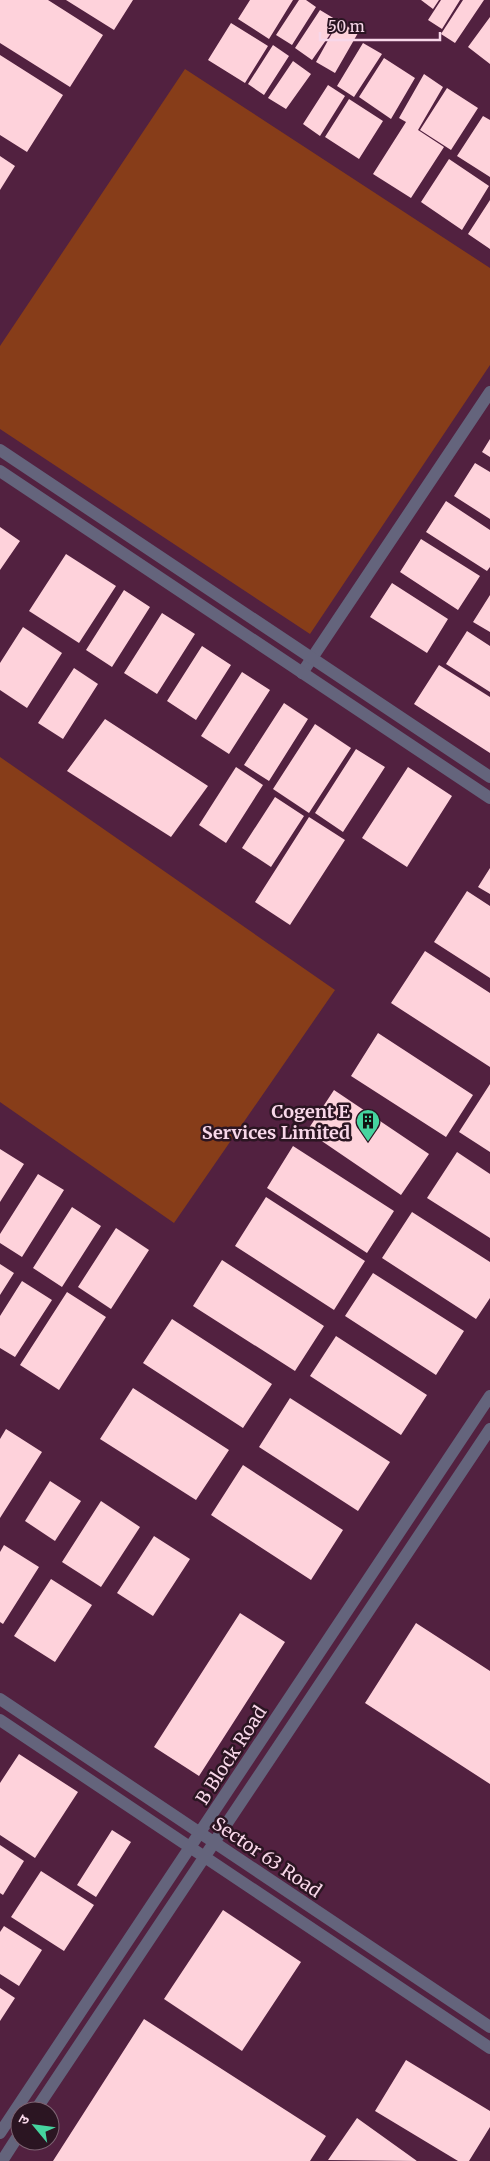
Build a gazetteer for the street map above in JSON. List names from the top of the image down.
{
  "streets": {
    "street": ["B Block Road", "Sector 63 Road"]
  },
  "crossings": [
    ["B Block Road", "Sector 63 Road"]
  ],
  "places": {
    "building": ["Cogent E Services Limited"]
  },
  "scale_bar": "50 m",
  "north": "top left"
}
